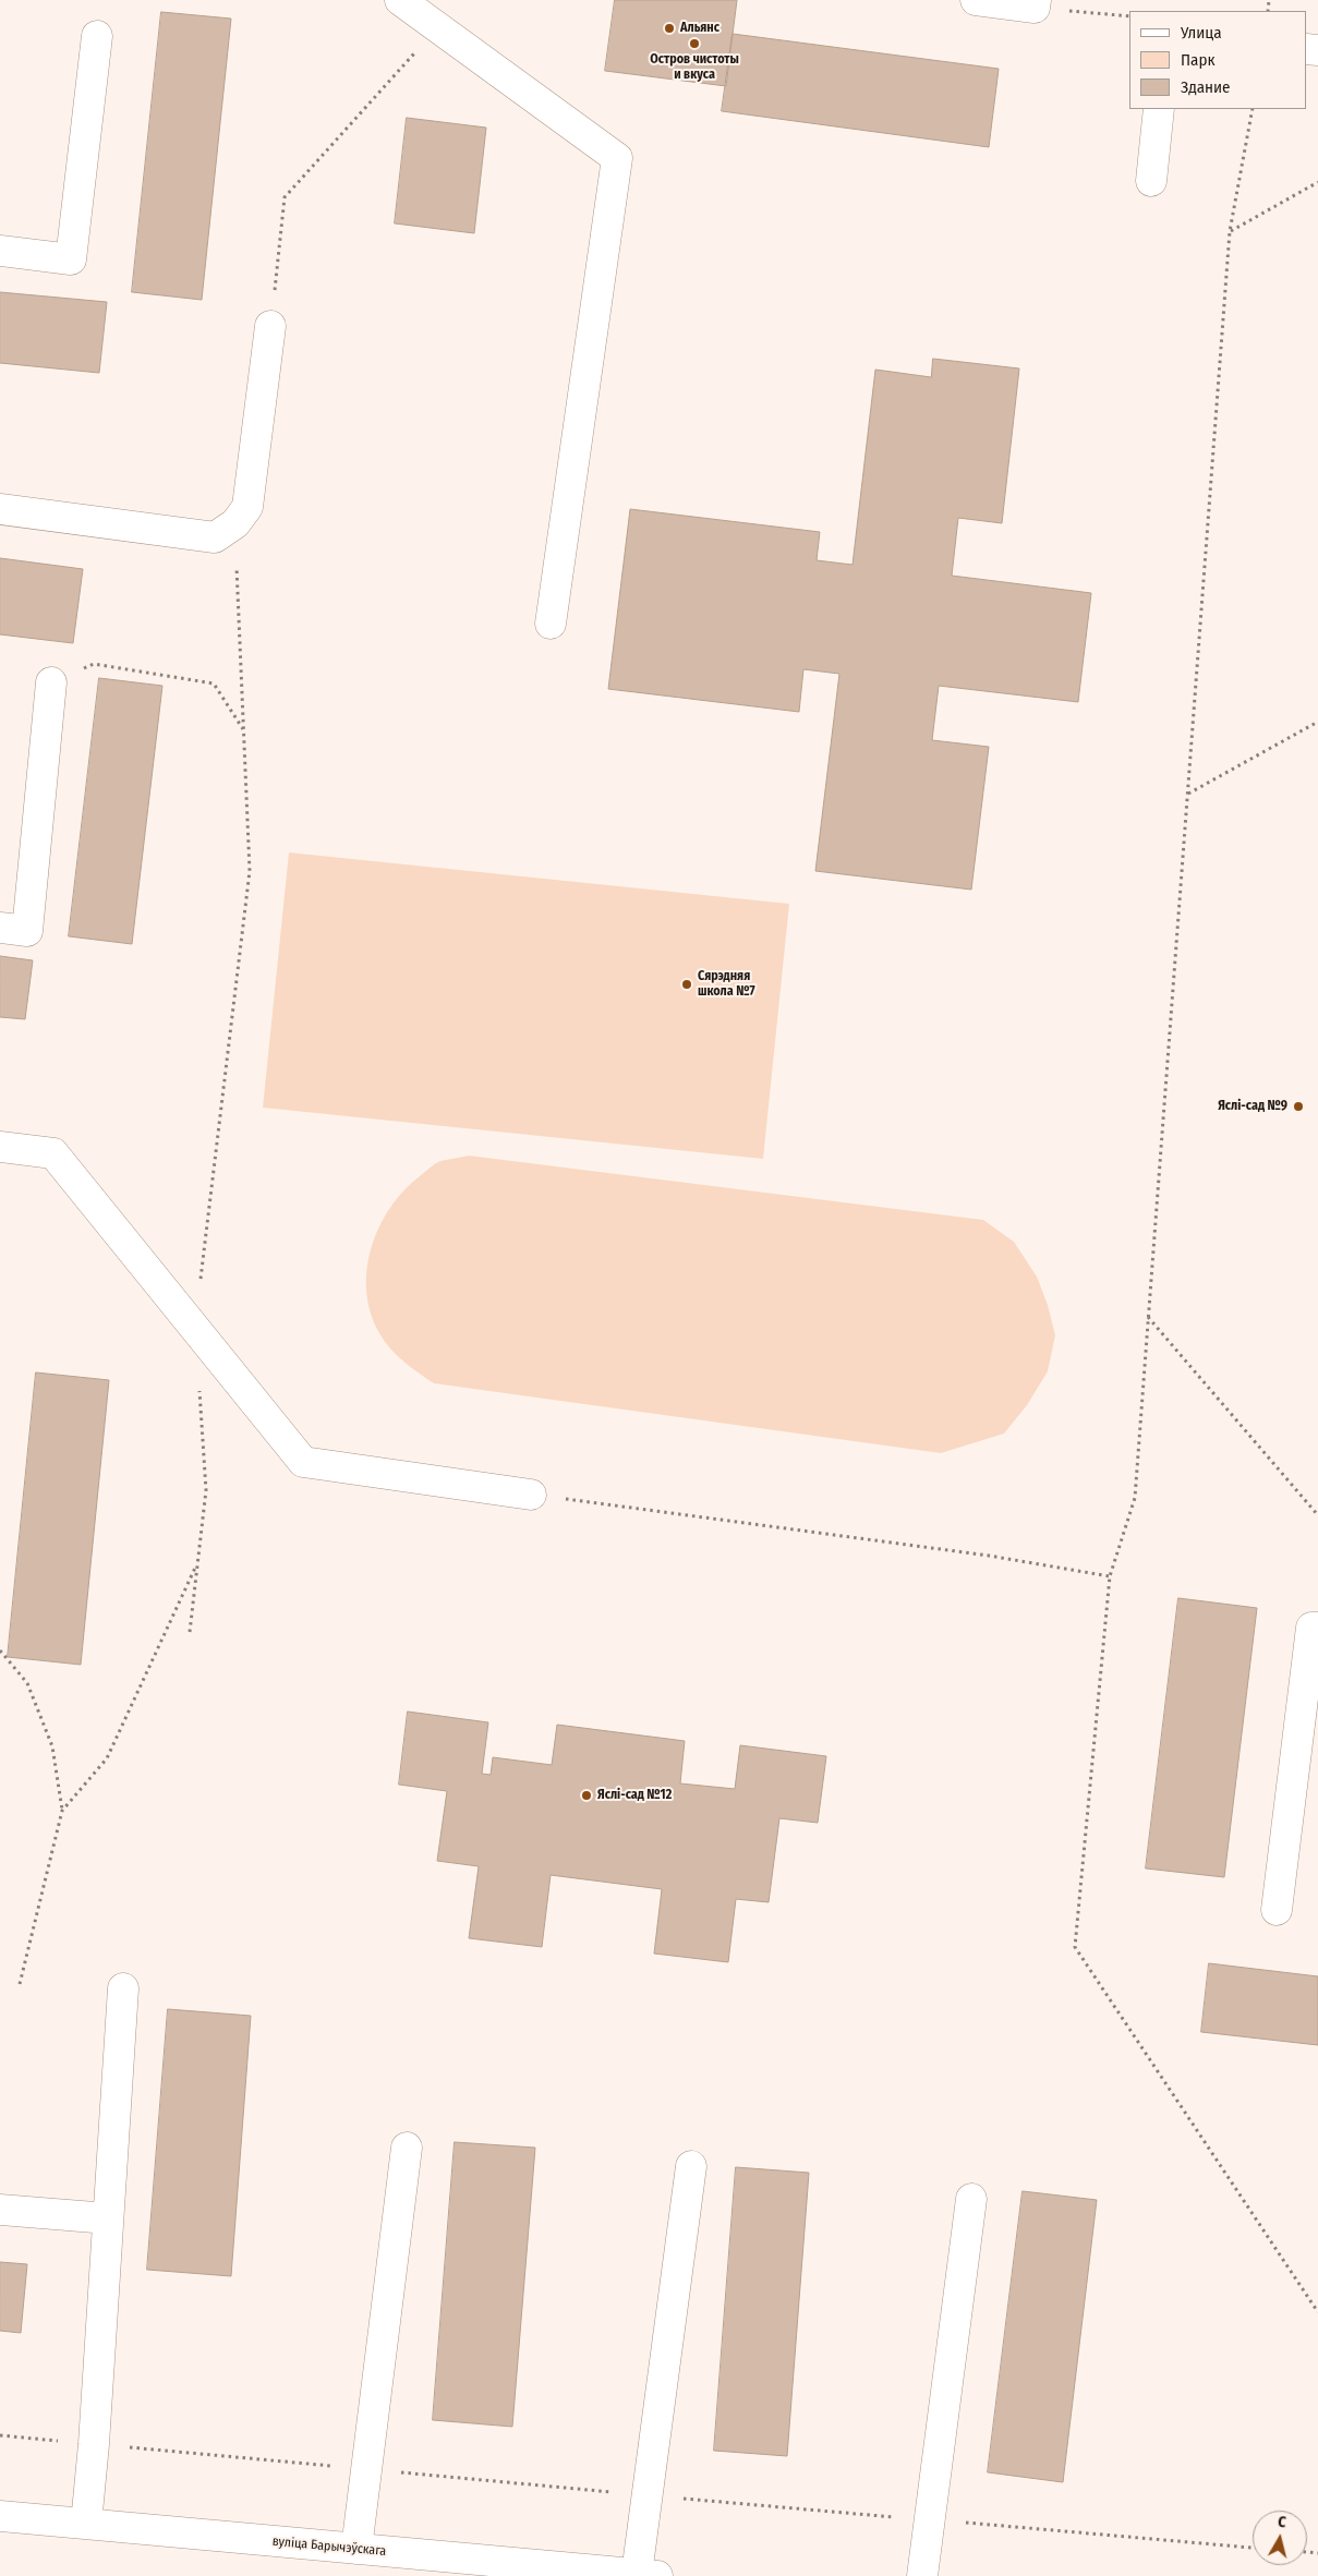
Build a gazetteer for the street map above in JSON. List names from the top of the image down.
{
  "streets": {
    "street": ["вуліца Барычэўскага"]
  },
  "places": [
    "Альянс",
    "Остров чистоты и вкуса",
    "Сярэдняя школа №7",
    "Яслі-сад №9",
    "Яслі-сад №12"
  ],
  "legend": ["Улица", "Парк", "Здание"],
  "north": "top"
}
